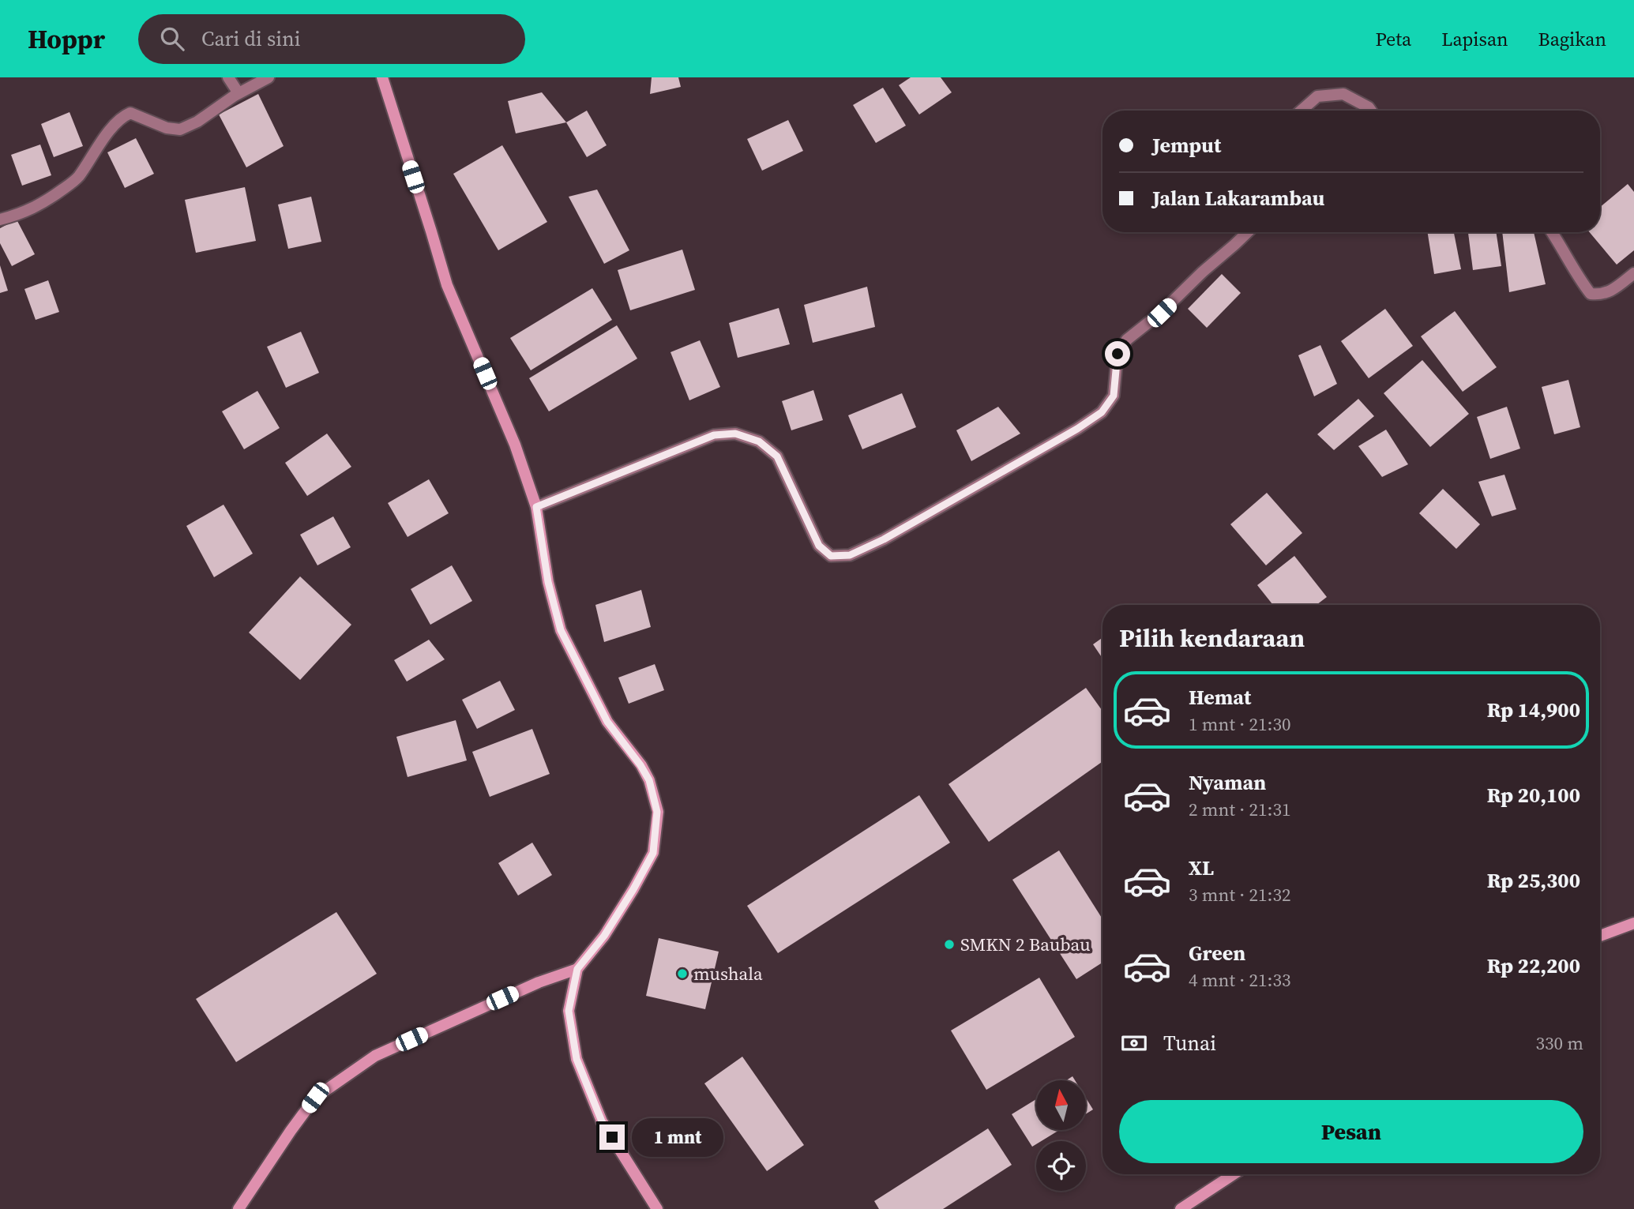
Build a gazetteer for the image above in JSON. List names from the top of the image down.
{
  "places": ["SMKN 2 Baubau", "mushala"],
  "north": "top",
  "page": {
    "header": "Hoppr",
    "search": "Cari di sini",
    "nav": ["Peta", "Lapisan", "Bagikan"],
    "banner": ["Jemput", "Jalan Lakarambau"],
    "heading": "Pilih kendaraan",
    "list": [
      {
        "name": "Hemat",
        "note": "1 mnt · 21:30",
        "value": "Rp 14,900"
      },
      {
        "name": "Nyaman",
        "note": "2 mnt · 21:31",
        "value": "Rp 20,100"
      },
      {
        "name": "XL",
        "note": "3 mnt · 21:32",
        "value": "Rp 25,300"
      },
      {
        "name": "Green",
        "note": "4 mnt · 21:33",
        "value": "Rp 22,200"
      }
    ],
    "pay": ["Tunai", "330 m"],
    "buttons": "Pesan",
    "bubble": "1 mnt"
  }
}
